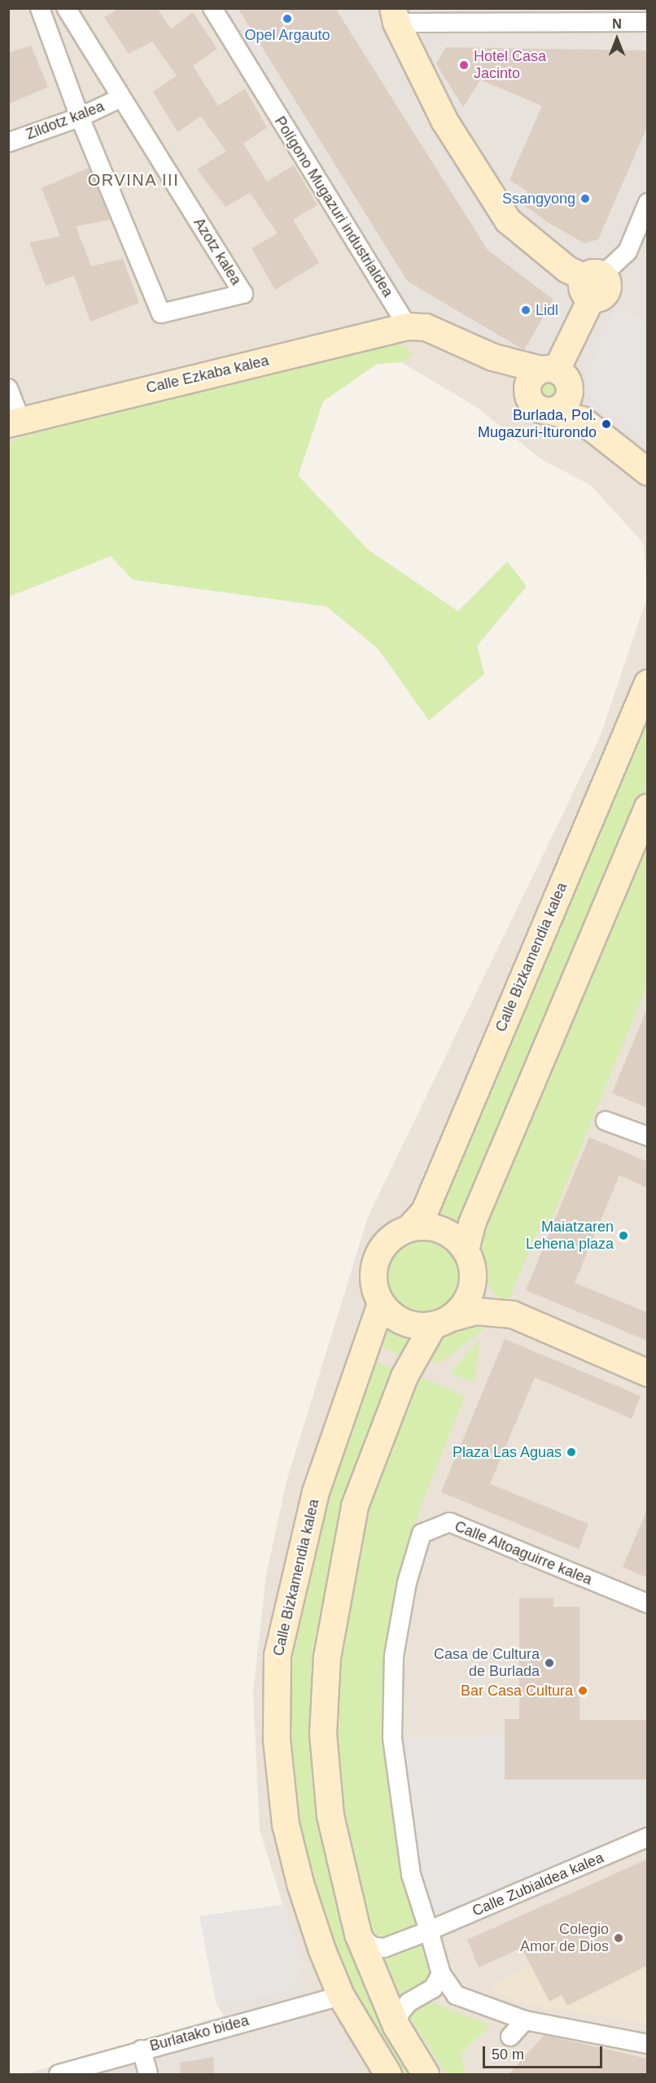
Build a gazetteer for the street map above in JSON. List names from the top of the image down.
{
  "streets": {
    "main road": ["Calle Ezkaba kalea", "Calle Bizkamendia kalea"],
    "street": [
      "Zildotz kalea",
      "Polígono Mugazuri industrialdea",
      "Azotz kalea",
      "Calle Altoaguirre kalea",
      "Calle Zubialdea kalea",
      "Burlatako bidea"
    ]
  },
  "crossings": [
    ["Zildotz kalea", "Azotz kalea"],
    ["Polígono Mugazuri industrialdea", "Calle Ezkaba kalea"],
    ["Calle Bizkamendia kalea", "Burlatako bidea"],
    ["Calle Altoaguirre kalea", "Calle Zubialdea kalea"]
  ],
  "districts": ["ORVINA III"],
  "places": [
    "Opel Argauto",
    "Hotel Casa Jacinto",
    "Ssangyong",
    "Lidl",
    "Burlada, Pol. Mugazuri-Iturondo",
    "Maiatzaren Lehena plaza",
    "Plaza Las Aguas",
    "Casa de Cultura de Burlada",
    "Bar Casa Cultura",
    "Colegio Amor de Dios"
  ],
  "scale_bar": "50 m",
  "north": "top"
}
